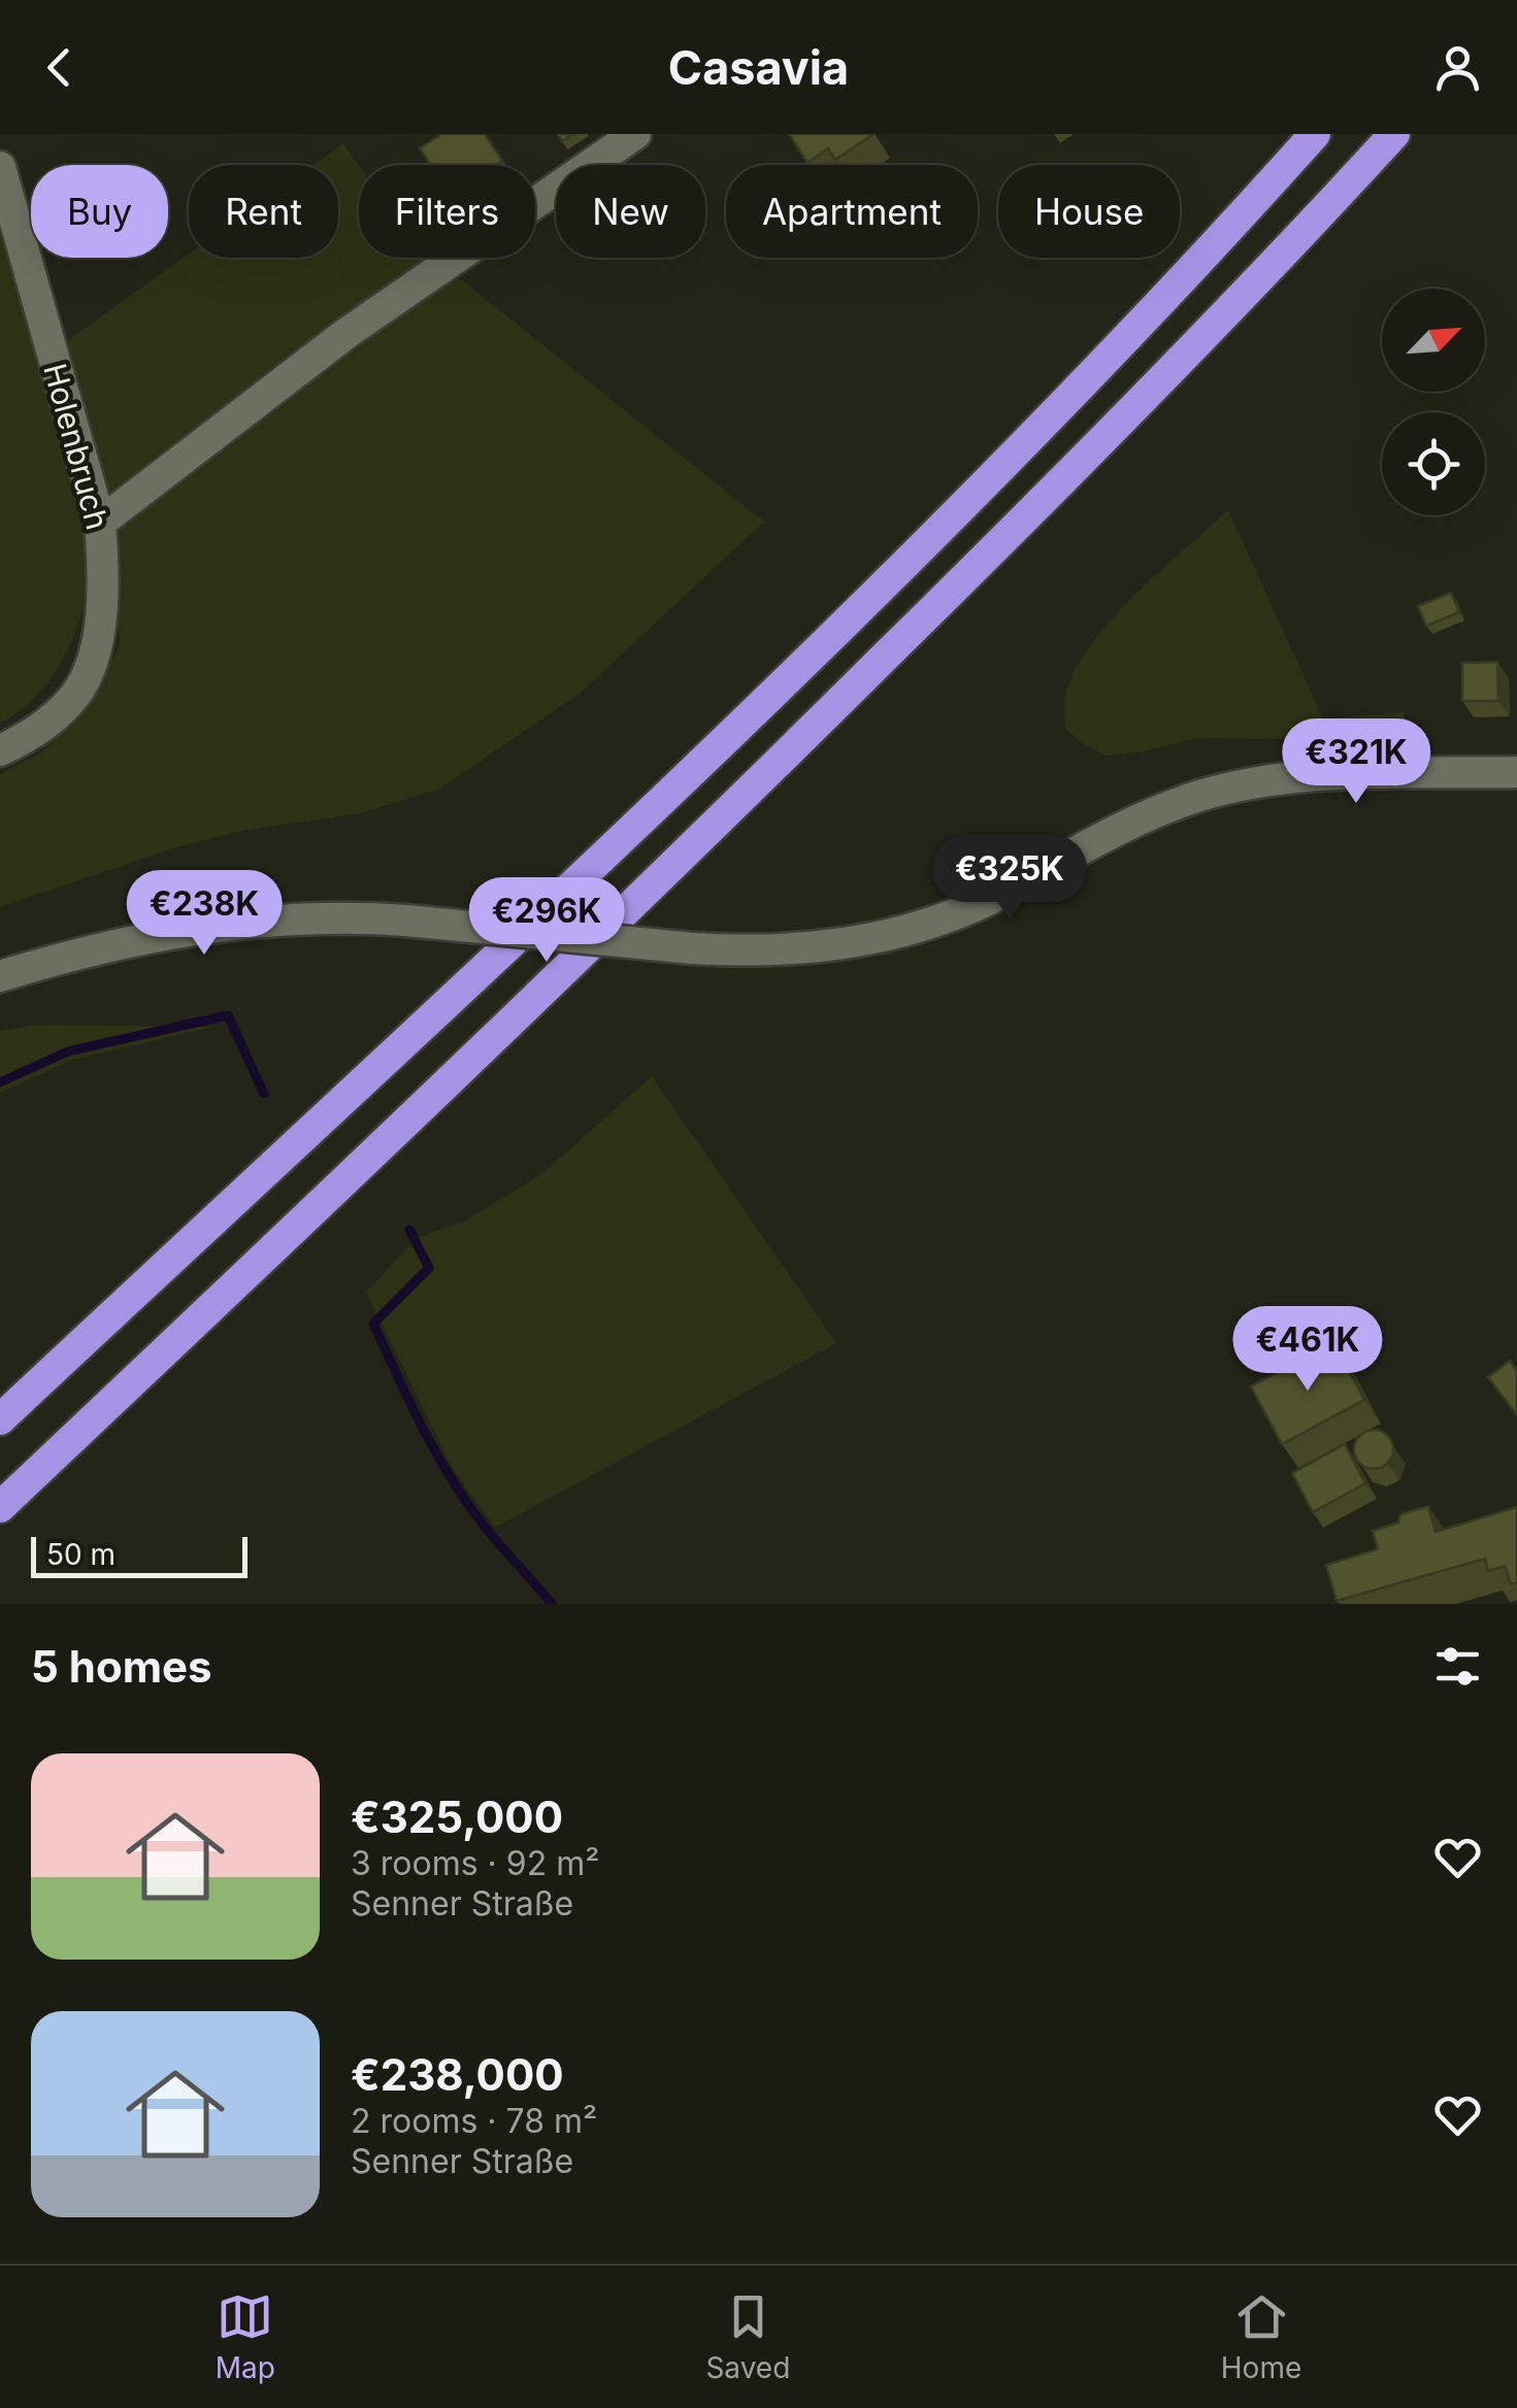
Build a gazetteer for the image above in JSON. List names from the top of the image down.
{
  "streets": {
    "street": ["Holenbruch"]
  },
  "scale_bar": "50 m",
  "north": "top right",
  "page": {
    "header": "Casavia",
    "chip": [
      "Buy",
      "Rent",
      "Filters",
      "New",
      "Apartment",
      "House"
    ],
    "price": [
      "€321K",
      "€325K",
      "€238K",
      "€296K",
      "€461K"
    ],
    "scale": "50 m",
    "heading": "5 homes",
    "list": [
      {
        "name": "€325,000",
        "note": "3 rooms · 92 m² · Senner Straße"
      },
      {
        "name": "€238,000",
        "note": "2 rooms · 78 m² · Senner Straße"
      }
    ],
    "tabs": ["Map", "Saved", "Home"]
  }
}
